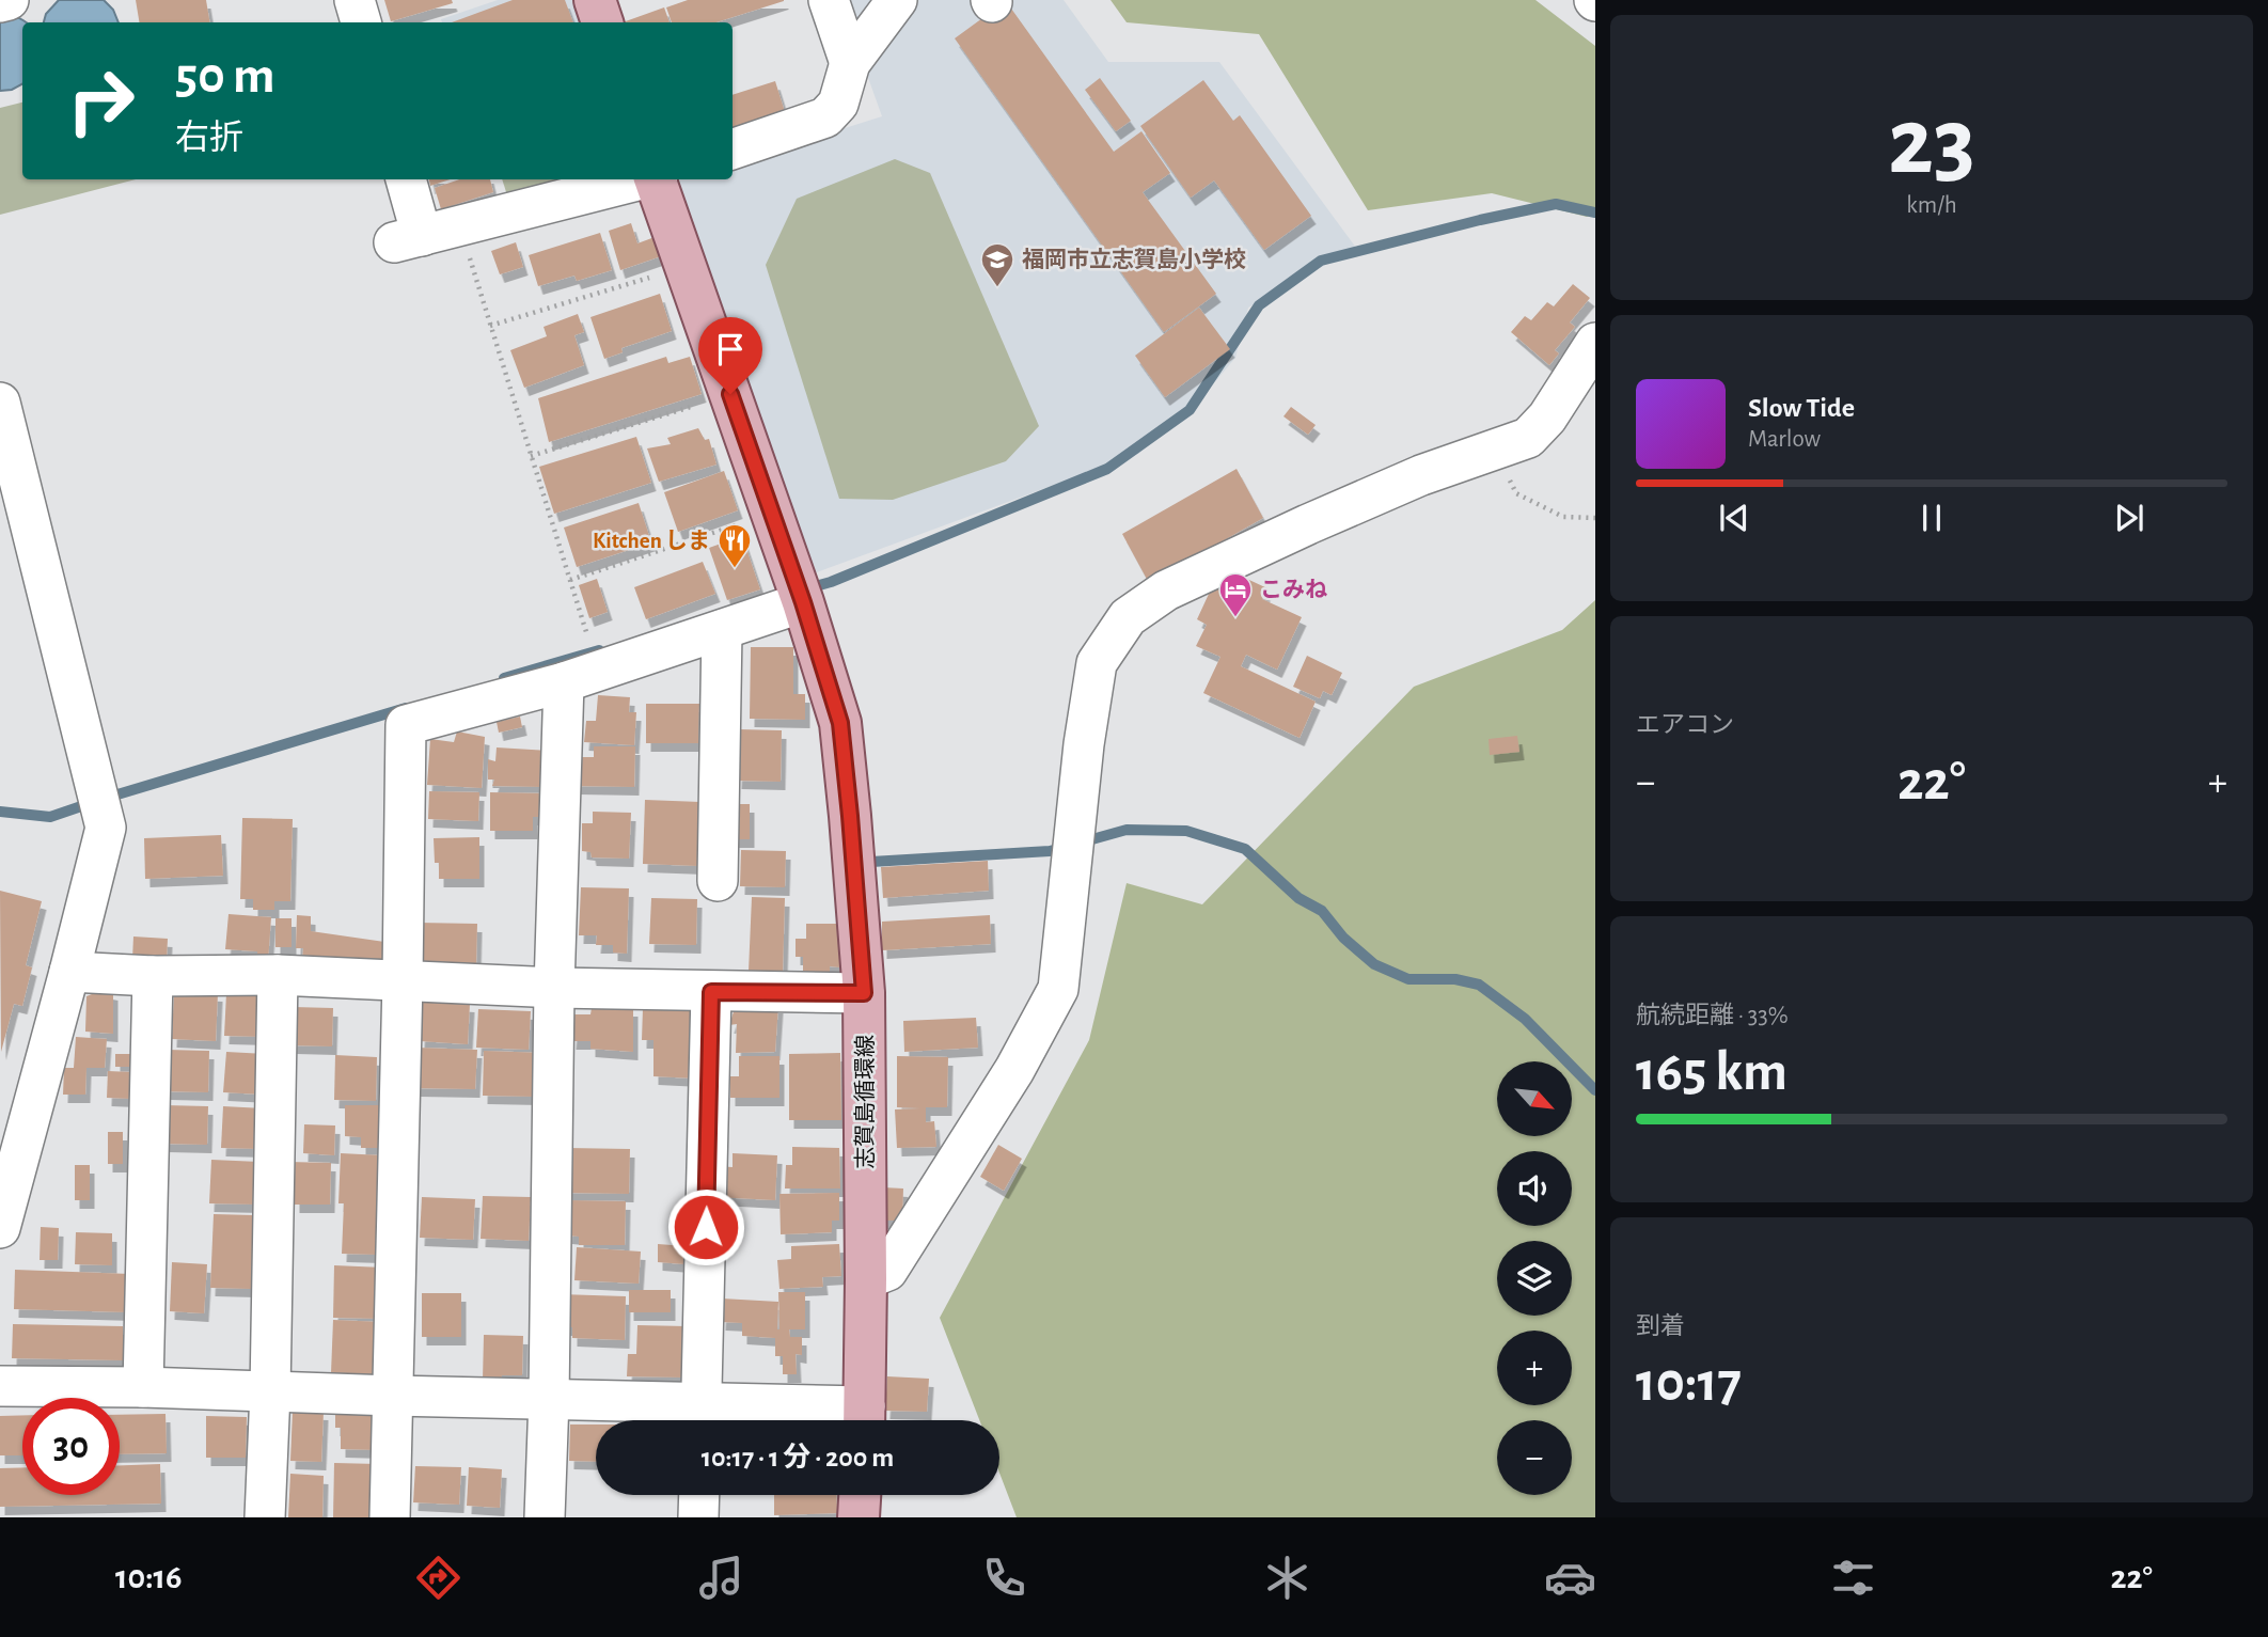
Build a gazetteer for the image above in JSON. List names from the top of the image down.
{
  "streets": {
    "main road": ["志賀島循環線"]
  },
  "places": {
    "school or university": ["福岡市立志賀島小学校"],
    "restaurant": ["Kitchen しま"],
    "hotel": ["こみね"]
  },
  "north": "bottom right",
  "page": {
    "tile": [
      ["23", "km/h"],
      "エアコン",
      ["航続距離 · 33%", "165 km"],
      ["到着", "10:17"]
    ],
    "turn": ["50 m", "右折"],
    "song": ["Slow Tide", "Marlow"],
    "heat": ["−", "22°", "+"],
    "map_buttons": ["+", "−"],
    "limit": "30",
    "trip": "10:17 · 1 分 · 200 m",
    "tabs": ["10:16", "22°"]
  }
}
